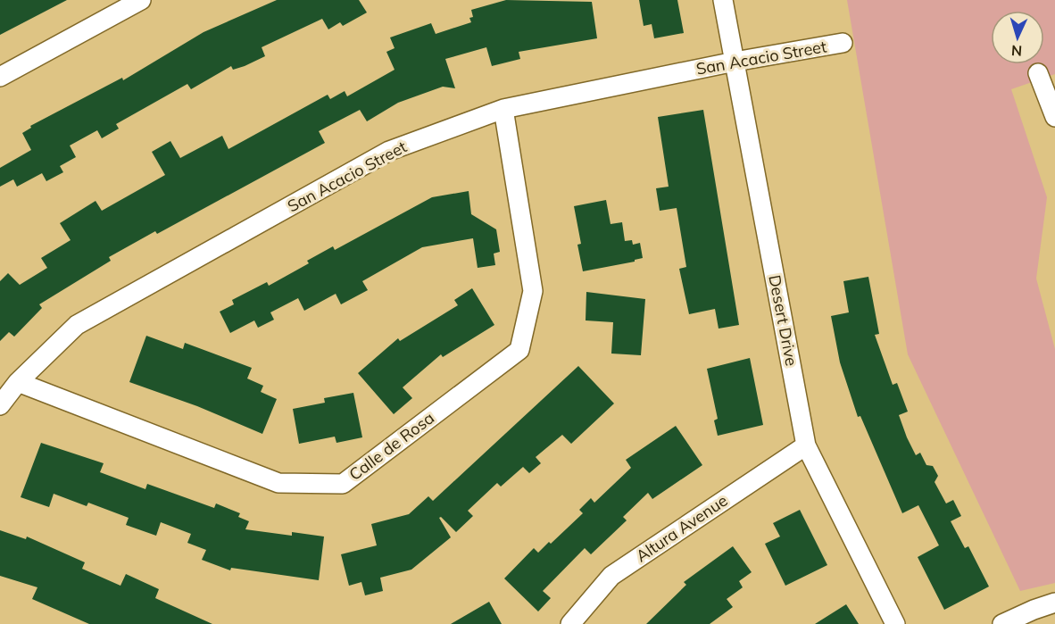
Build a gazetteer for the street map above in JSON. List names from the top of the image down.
{
  "streets": {
    "street": [
      "San Acacio Street",
      "Desert Drive",
      "Calle de Rosa",
      "Altura Avenue"
    ]
  },
  "crossings": [
    ["San Acacio Street", "Desert Drive"],
    ["San Acacio Street", "Calle de Rosa"],
    ["Desert Drive", "Altura Avenue"]
  ],
  "north": "bottom"
}
